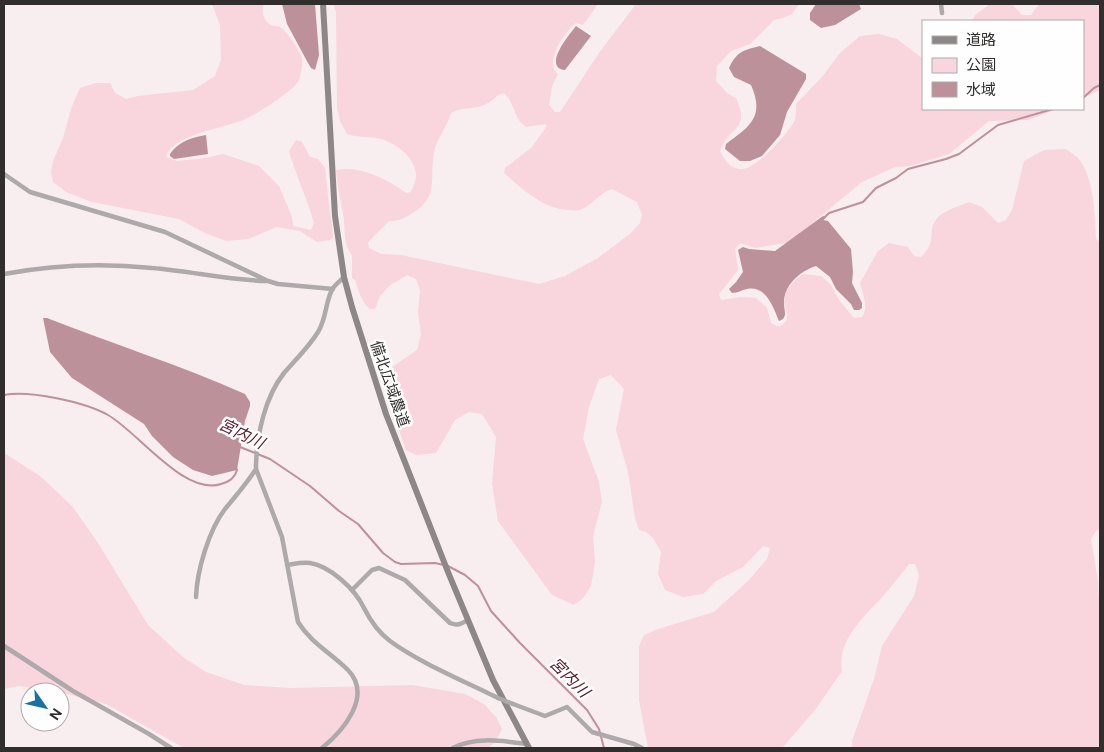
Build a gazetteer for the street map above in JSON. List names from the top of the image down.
{
  "streets": {
    "street": ["備北広域農道"]
  },
  "water": ["宮内川"],
  "legend": ["道路", "公園", "水域"],
  "north": "bottom right"
}
